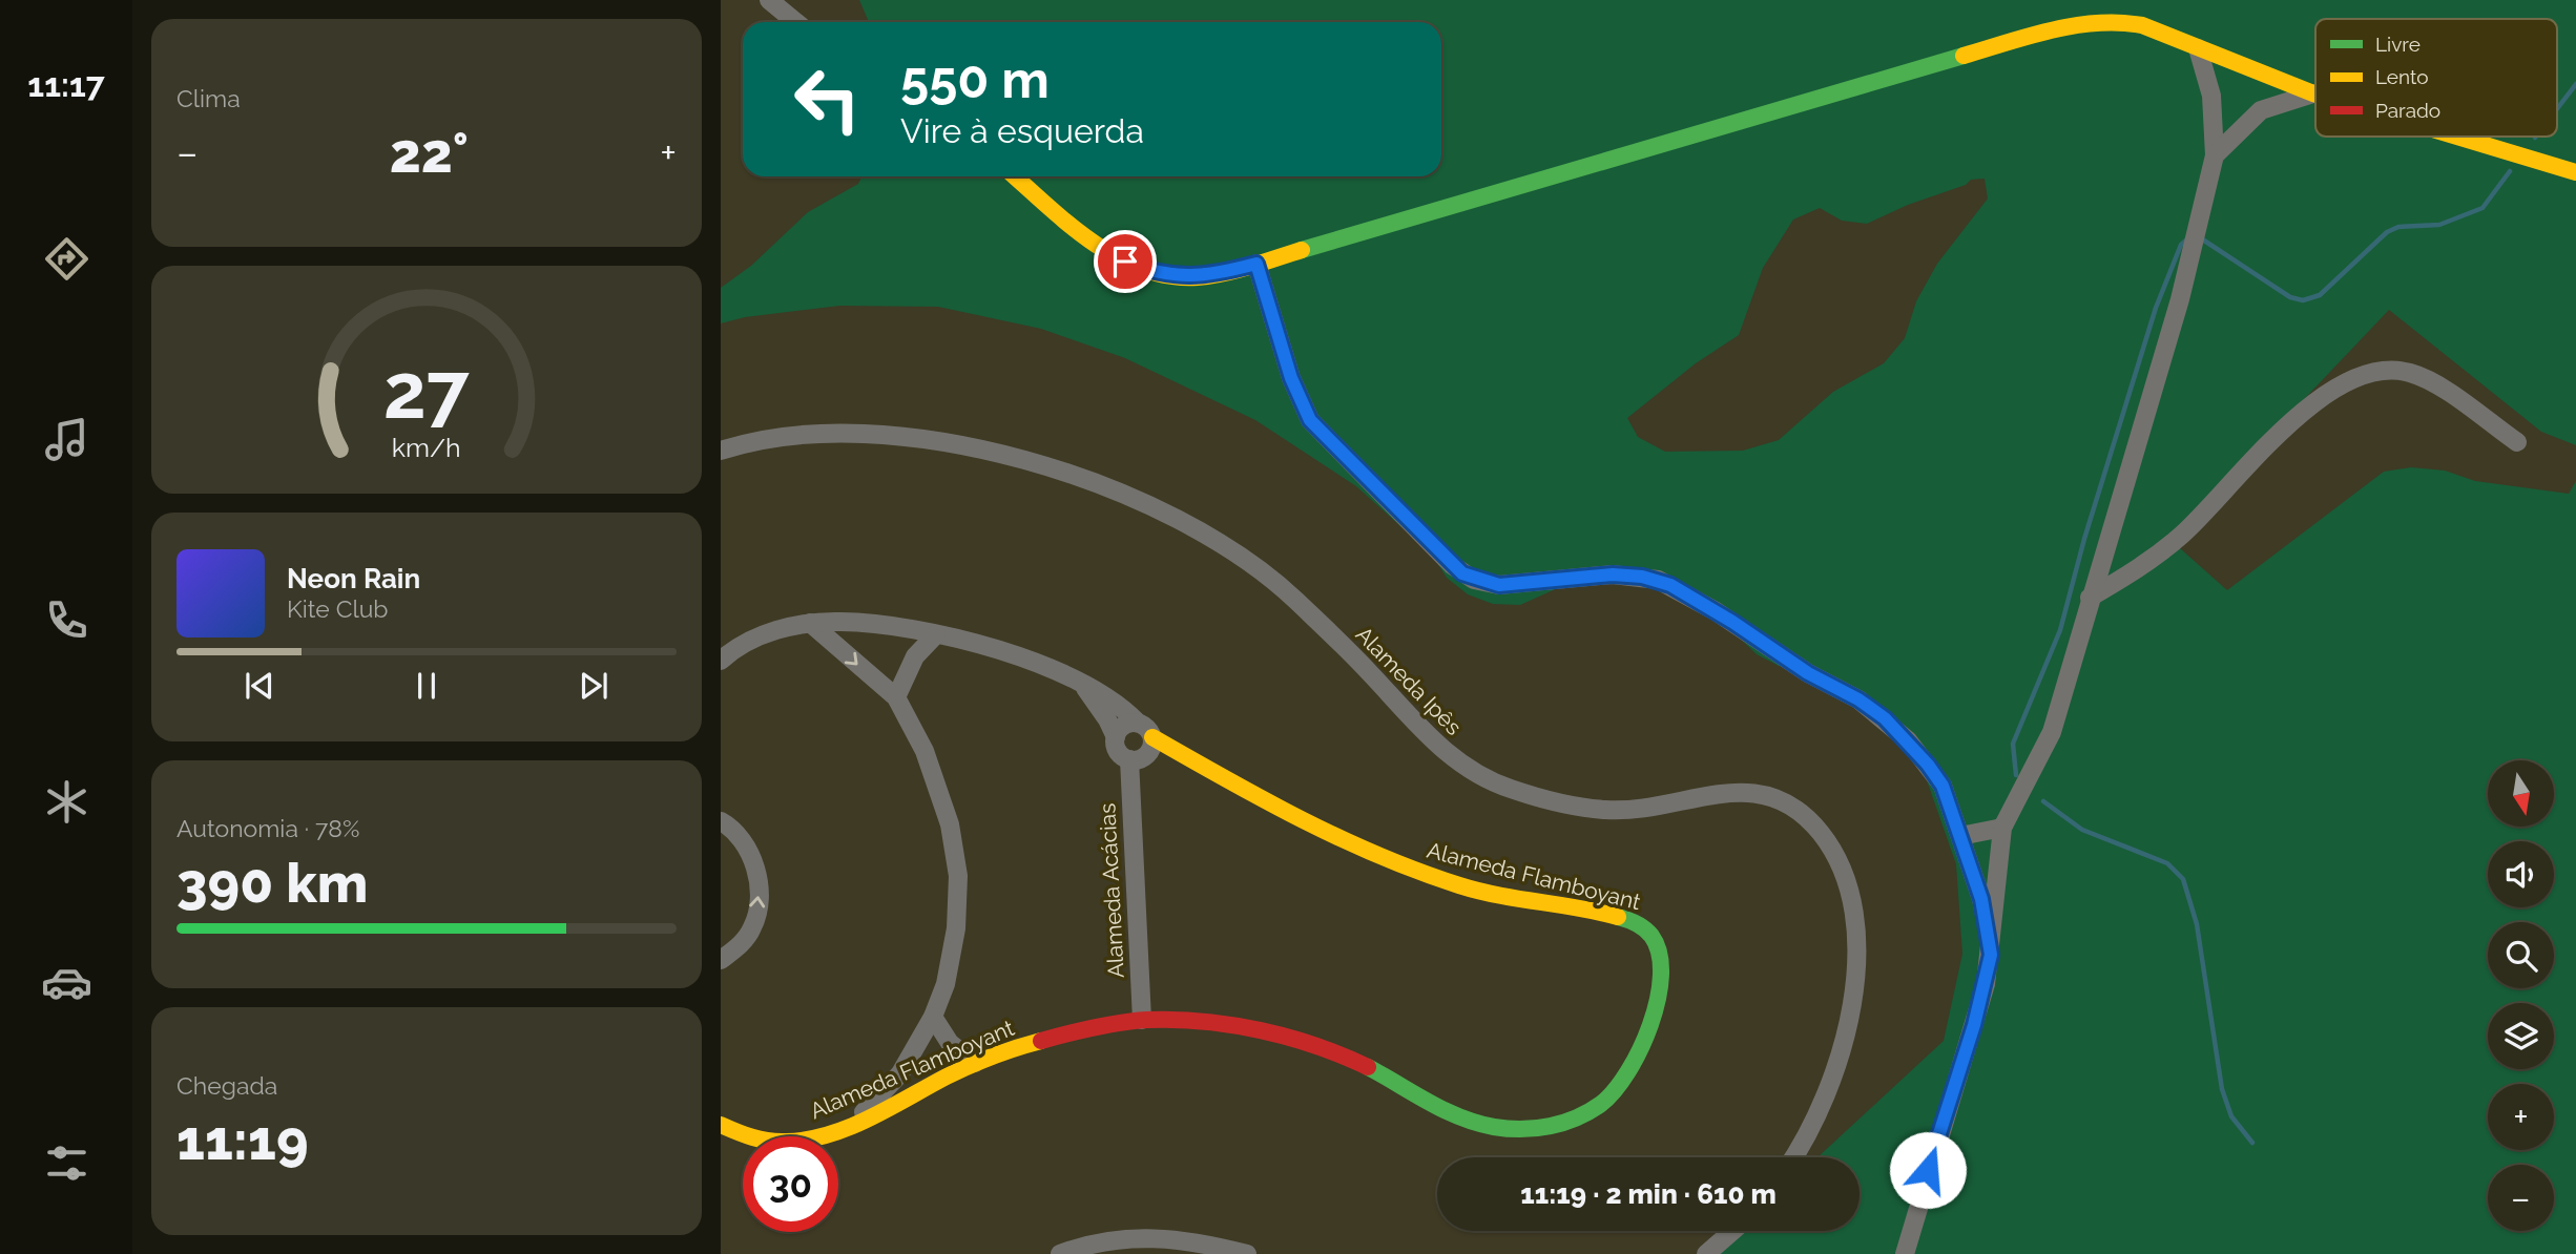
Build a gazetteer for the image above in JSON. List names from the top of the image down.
{
  "streets": {
    "street": ["Alameda Ipês", "Alameda Flamboyant", "Alameda Acácias"]
  },
  "crossings": [
    ["Alameda Flamboyant", "Alameda Acácias"]
  ],
  "legend": ["Livre", "Lento", "Parado"],
  "north": "bottom",
  "page": {
    "tabs": "11:17",
    "tile": [
      "Clima",
      ["Autonomia · 78%", "390 km"],
      ["Chegada", "11:19"]
    ],
    "turn": ["550 m", "Vire à esquerda"],
    "heat": ["−", "22°", "+"],
    "song": ["Neon Rain", "Kite Club"],
    "map_buttons": ["+", "−"],
    "limit": "30",
    "trip": "11:19 · 2 min · 610 m",
    "gauge": ["27", "km/h"]
  }
}
